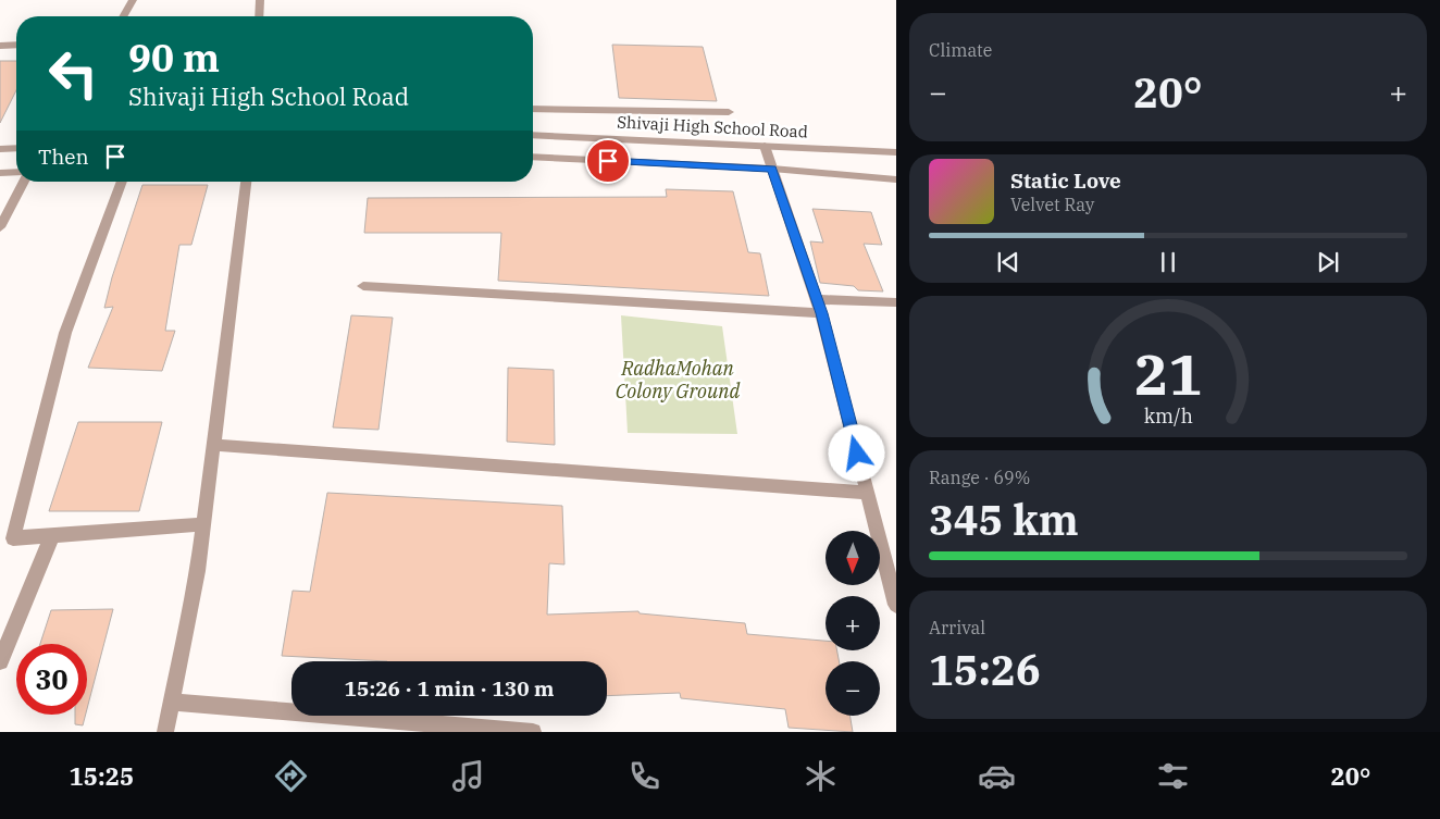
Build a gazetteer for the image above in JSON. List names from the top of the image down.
{
  "streets": {
    "street": ["Shivaji High School Road"]
  },
  "parks": ["RadhaMohan Colony Ground"],
  "north": "bottom",
  "page": {
    "tile": [
      "Climate",
      ["Range · 69%", "345 km"],
      ["Arrival", "15:26"]
    ],
    "turn": ["90 m", "Shivaji High School Road"],
    "heat": ["−", "20°", "+"],
    "then": "Then",
    "song": ["Static Love", "Velvet Ray"],
    "map_buttons": ["+", "−"],
    "limit": "30",
    "trip": "15:26 · 1 min · 130 m",
    "tabs": ["15:25", "20°"],
    "gauge": ["21", "km/h"]
  }
}
